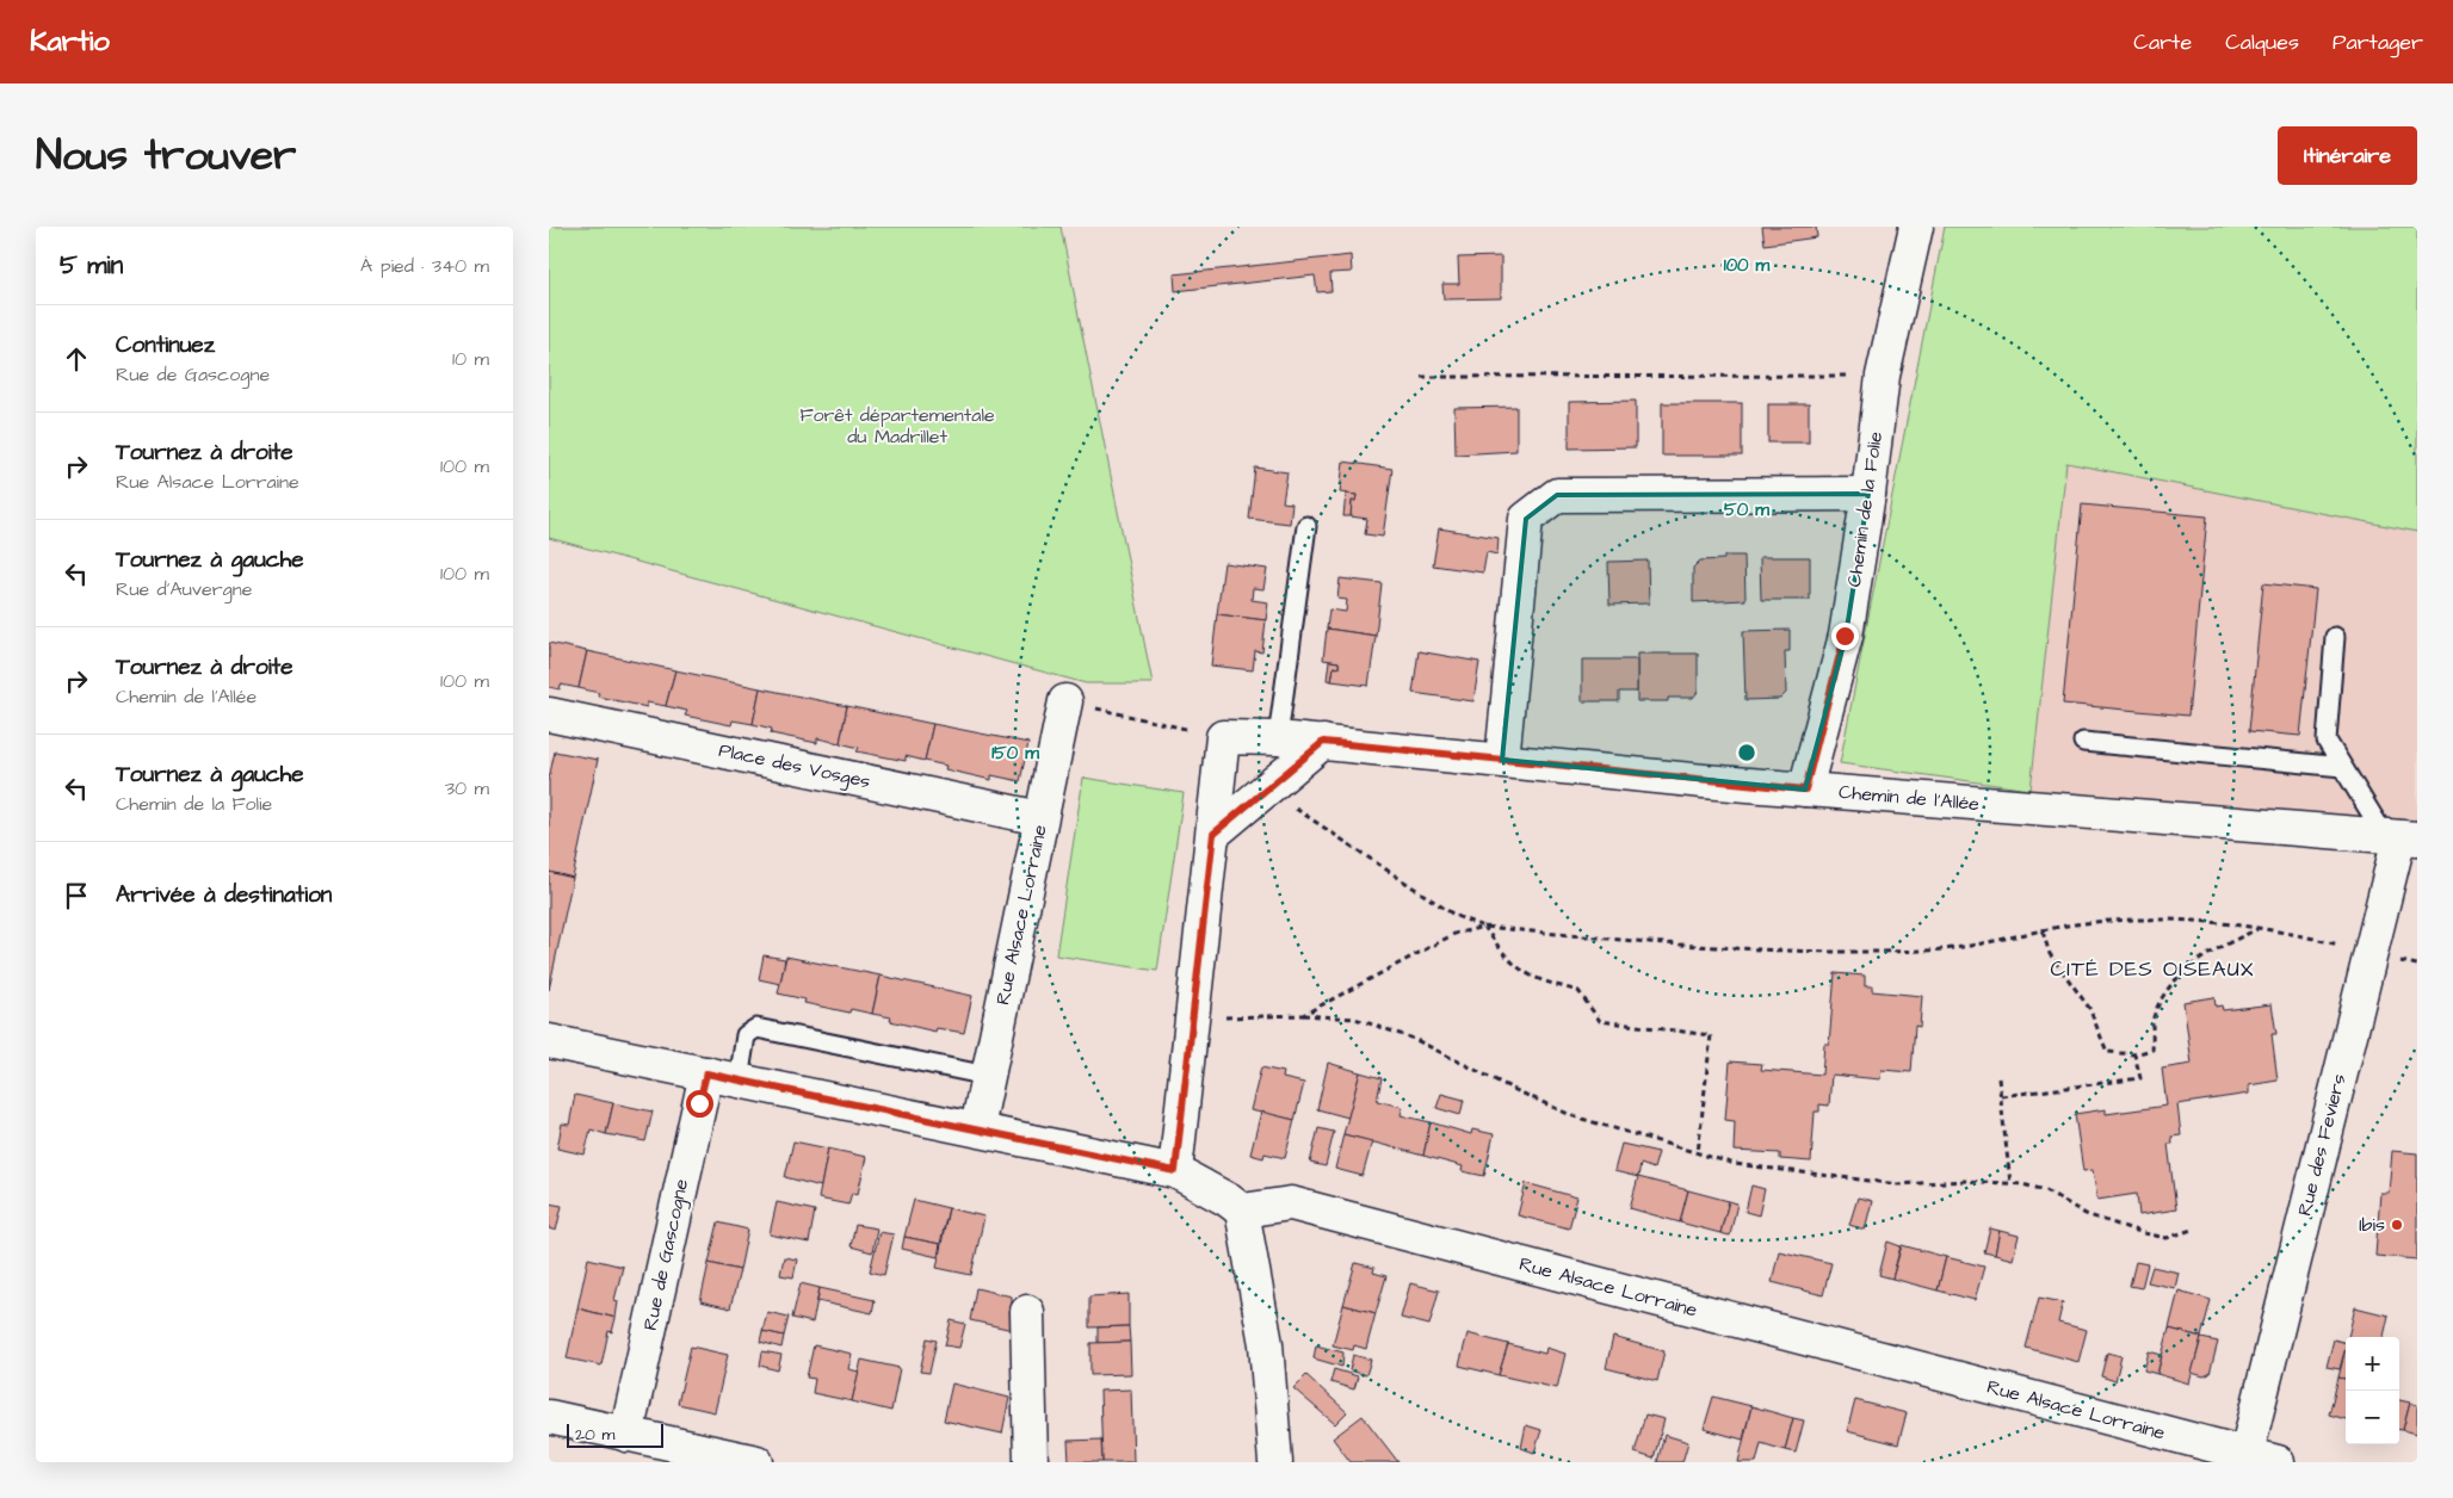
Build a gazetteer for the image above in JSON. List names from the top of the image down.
{
  "streets": {
    "street": [
      "Chemin de la Folie",
      "Place des Vosges",
      "Chemin de l'Allée",
      "Rue Alsace Lorraine",
      "Rue des Feviers",
      "Rue de Gascogne"
    ]
  },
  "crossings": [
    ["Chemin de la Folie", "Chemin de l'Allée"],
    ["Place des Vosges", "Rue Alsace Lorraine"],
    ["Chemin de l'Allée", "Rue des Feviers"],
    ["Rue Alsace Lorraine", "Rue des Feviers"]
  ],
  "districts": ["CITÉ DES OISEAUX"],
  "parks": ["Forêt départementale du Madrillet"],
  "places": ["Ibis"],
  "scale_bar": "20 m",
  "page": {
    "header": "Kartio",
    "nav": ["Carte", "Calques", "Partager"],
    "title": "Nous trouver",
    "buttons": "Itinéraire",
    "heading": ["5 min", "À pied · 340 m"],
    "list": [
      ["Continuez", "Rue de Gascogne", "10 m"],
      ["Tournez à droite", "Rue Alsace Lorraine", "100 m"],
      ["Tournez à gauche", "Rue d'Auvergne", "100 m"],
      ["Tournez à droite", "Chemin de l'Allée", "100 m"],
      ["Tournez à gauche", "Chemin de la Folie", "30 m"],
      "Arrivée à destination"
    ],
    "map_buttons": ["+", "−"],
    "scale": "20 m"
  },
  "rings": ["100 m", "50 m", "150 m"]
}
